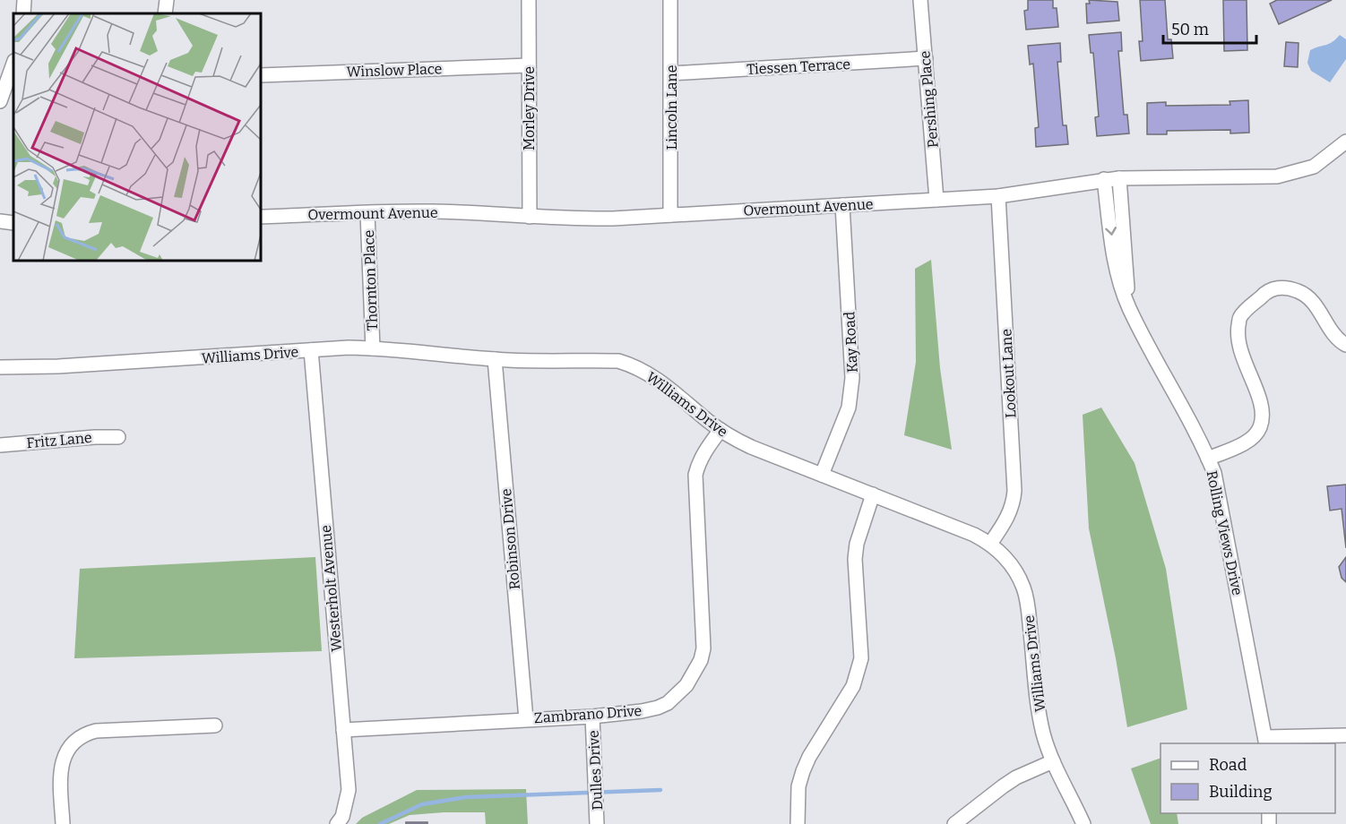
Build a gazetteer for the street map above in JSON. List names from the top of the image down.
{
  "streets": {
    "street": [
      "Tiessen Terrace",
      "Winslow Place",
      "Pershing Place",
      "Lincoln Lane",
      "Morley Drive",
      "Overmount Avenue",
      "Thornton Place",
      "Kay Road",
      "Williams Drive",
      "Lookout Lane",
      "Fritz Lane",
      "Rolling Views Drive",
      "Robinson Drive",
      "Westerholt Avenue",
      "Zambrano Drive",
      "Dulles Drive"
    ]
  },
  "crossings": [
    ["Tiessen Terrace", "Pershing Place"],
    ["Tiessen Terrace", "Lincoln Lane"],
    ["Winslow Place", "Morley Drive"],
    ["Pershing Place", "Overmount Avenue"],
    ["Lincoln Lane", "Overmount Avenue"],
    ["Morley Drive", "Overmount Avenue"],
    ["Overmount Avenue", "Thornton Place"],
    ["Overmount Avenue", "Kay Road"],
    ["Overmount Avenue", "Lookout Lane"],
    ["Overmount Avenue", "Rolling Views Drive"],
    ["Thornton Place", "Williams Drive"],
    ["Kay Road", "Williams Drive"],
    ["Williams Drive", "Lookout Lane"],
    ["Williams Drive", "Robinson Drive"],
    ["Williams Drive", "Westerholt Avenue"],
    ["Williams Drive", "Zambrano Drive"],
    ["Robinson Drive", "Zambrano Drive"],
    ["Westerholt Avenue", "Zambrano Drive"],
    ["Zambrano Drive", "Dulles Drive"]
  ],
  "legend": ["Road", "Building"],
  "scale_bar": "50 m"
}
